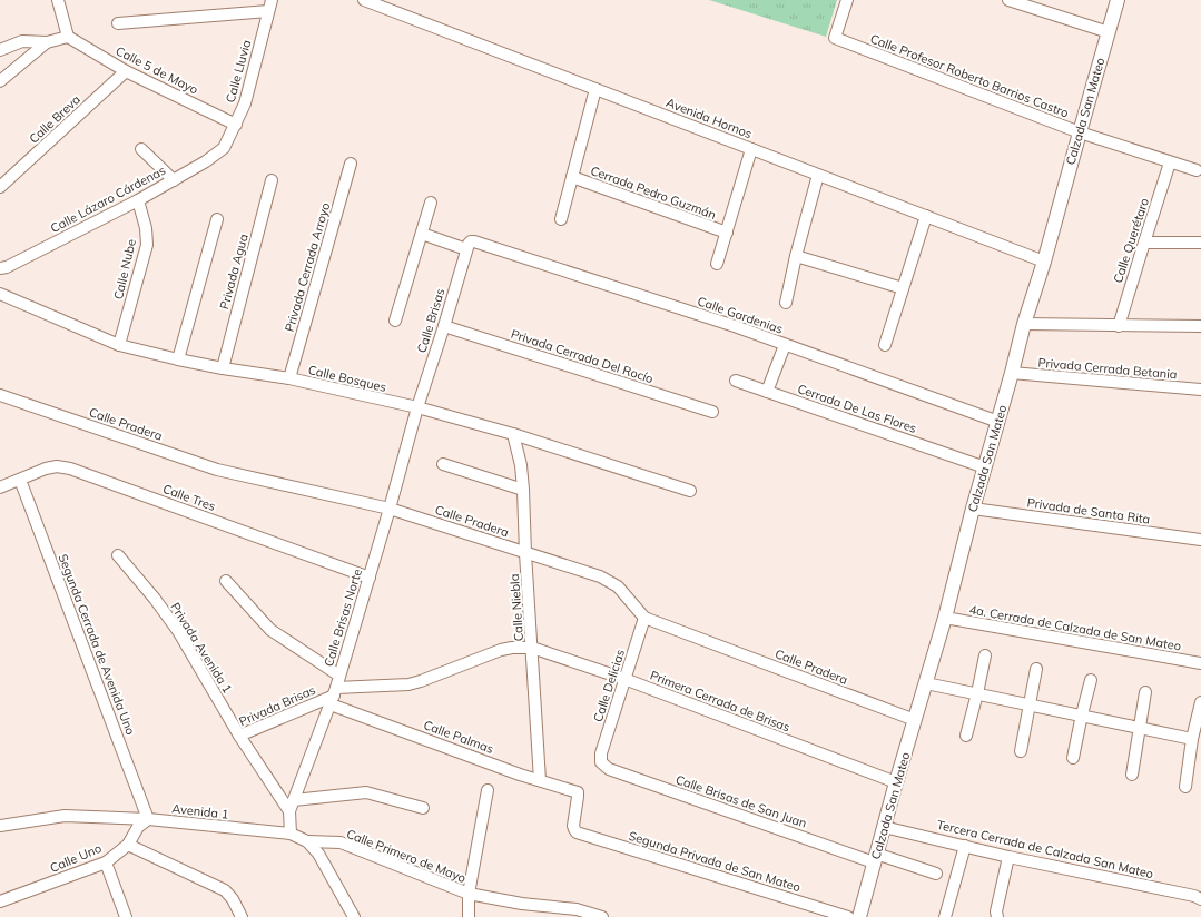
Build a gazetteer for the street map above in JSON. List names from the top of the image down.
{
  "streets": {
    "main road": ["Calzada San Mateo"],
    "street": [
      "Calle 5 de Mayo",
      "Calle Lluvia",
      "Calle Profesor Roberto Barrios Castro",
      "Avenida Hornos",
      "Calle Breva",
      "Cerrada Pedro Guzmán",
      "Calle Lázaro Cárdenas",
      "Calle Querétaro",
      "Privada Cerrada Arroyo",
      "Calle Nube",
      "Privada Agua",
      "Calle Gardenias",
      "Calle Brisas",
      "Privada Cerrada Del Rocío",
      "Privada Cerrada Betania",
      "Calle Bosques",
      "Cerrada De Las Flores",
      "Calle Pradera",
      "Calle Tres",
      "Privada de Santa Rita",
      "Calle Niebla",
      "Calle Brisas Norte",
      "4a. Cerrada de Calzada de San Mateo",
      "Segunda Cerrada de Avenida Uno",
      "Privada Avenida 1",
      "Calle Delicias",
      "Primera Cerrada de Brisas",
      "Privada Brisas",
      "Calle Palmas",
      "Calle Brisas de San Juan",
      "Avenida 1",
      "Tercera Cerrada de Calzada San Mateo",
      "Calle Primero de Mayo",
      "Calle Uno",
      "Segunda Privada de San Mateo"
    ]
  },
  "crossings": [
    ["Calle 5 de Mayo", "Calle Lluvia"],
    ["Calle 5 de Mayo", "Calle Breva"],
    ["Calle Lluvia", "Calle Lázaro Cárdenas"],
    ["Calle Profesor Roberto Barrios Castro", "Calzada San Mateo"],
    ["Calle Profesor Roberto Barrios Castro", "Calle Querétaro"],
    ["Calzada San Mateo", "Avenida Hornos"],
    ["Calzada San Mateo", "Calle Gardenias"],
    ["Calzada San Mateo", "Privada Cerrada Betania"],
    ["Calzada San Mateo", "Cerrada De Las Flores"],
    ["Calzada San Mateo", "Calle Pradera"],
    ["Calzada San Mateo", "Privada de Santa Rita"],
    ["Calzada San Mateo", "4a. Cerrada de Calzada de San Mateo"],
    ["Calzada San Mateo", "Primera Cerrada de Brisas"],
    ["Calzada San Mateo", "Calle Brisas de San Juan"],
    ["Calzada San Mateo", "Tercera Cerrada de Calzada San Mateo"],
    ["Calle Lázaro Cárdenas", "Calle Nube"],
    ["Privada Cerrada Arroyo", "Calle Bosques"],
    ["Calle Nube", "Calle Bosques"],
    ["Privada Agua", "Calle Bosques"],
    ["Calle Gardenias", "Calle Brisas"],
    ["Calle Brisas", "Privada Cerrada Del Rocío"],
    ["Calle Brisas", "Calle Bosques"],
    ["Calle Brisas", "Calle Brisas Norte"],
    ["Calle Bosques", "Calle Niebla"],
    ["Calle Bosques", "Calle Brisas Norte"],
    ["Calle Pradera", "Calle Niebla"],
    ["Calle Pradera", "Calle Brisas Norte"],
    ["Calle Pradera", "Calle Delicias"],
    ["Calle Tres", "Calle Brisas Norte"],
    ["Calle Tres", "Segunda Cerrada de Avenida Uno"],
    ["Calle Niebla", "Primera Cerrada de Brisas"],
    ["Calle Niebla", "Calle Palmas"],
    ["Calle Brisas Norte", "Primera Cerrada de Brisas"],
    ["Calle Brisas Norte", "Privada Brisas"],
    ["Calle Brisas Norte", "Calle Palmas"],
    ["Calle Brisas Norte", "Avenida 1"],
    ["Segunda Cerrada de Avenida Uno", "Avenida 1"],
    ["Segunda Cerrada de Avenida Uno", "Calle Uno"],
    ["Privada Avenida 1", "Privada Brisas"],
    ["Calle Delicias", "Primera Cerrada de Brisas"],
    ["Calle Delicias", "Calle Brisas de San Juan"],
    ["Primera Cerrada de Brisas", "Privada Brisas"],
    ["Primera Cerrada de Brisas", "Calle Palmas"],
    ["Privada Brisas", "Calle Palmas"],
    ["Calle Palmas", "Segunda Privada de San Mateo"],
    ["Avenida 1", "Calle Primero de Mayo"],
    ["Avenida 1", "Calle Uno"]
  ]
}
